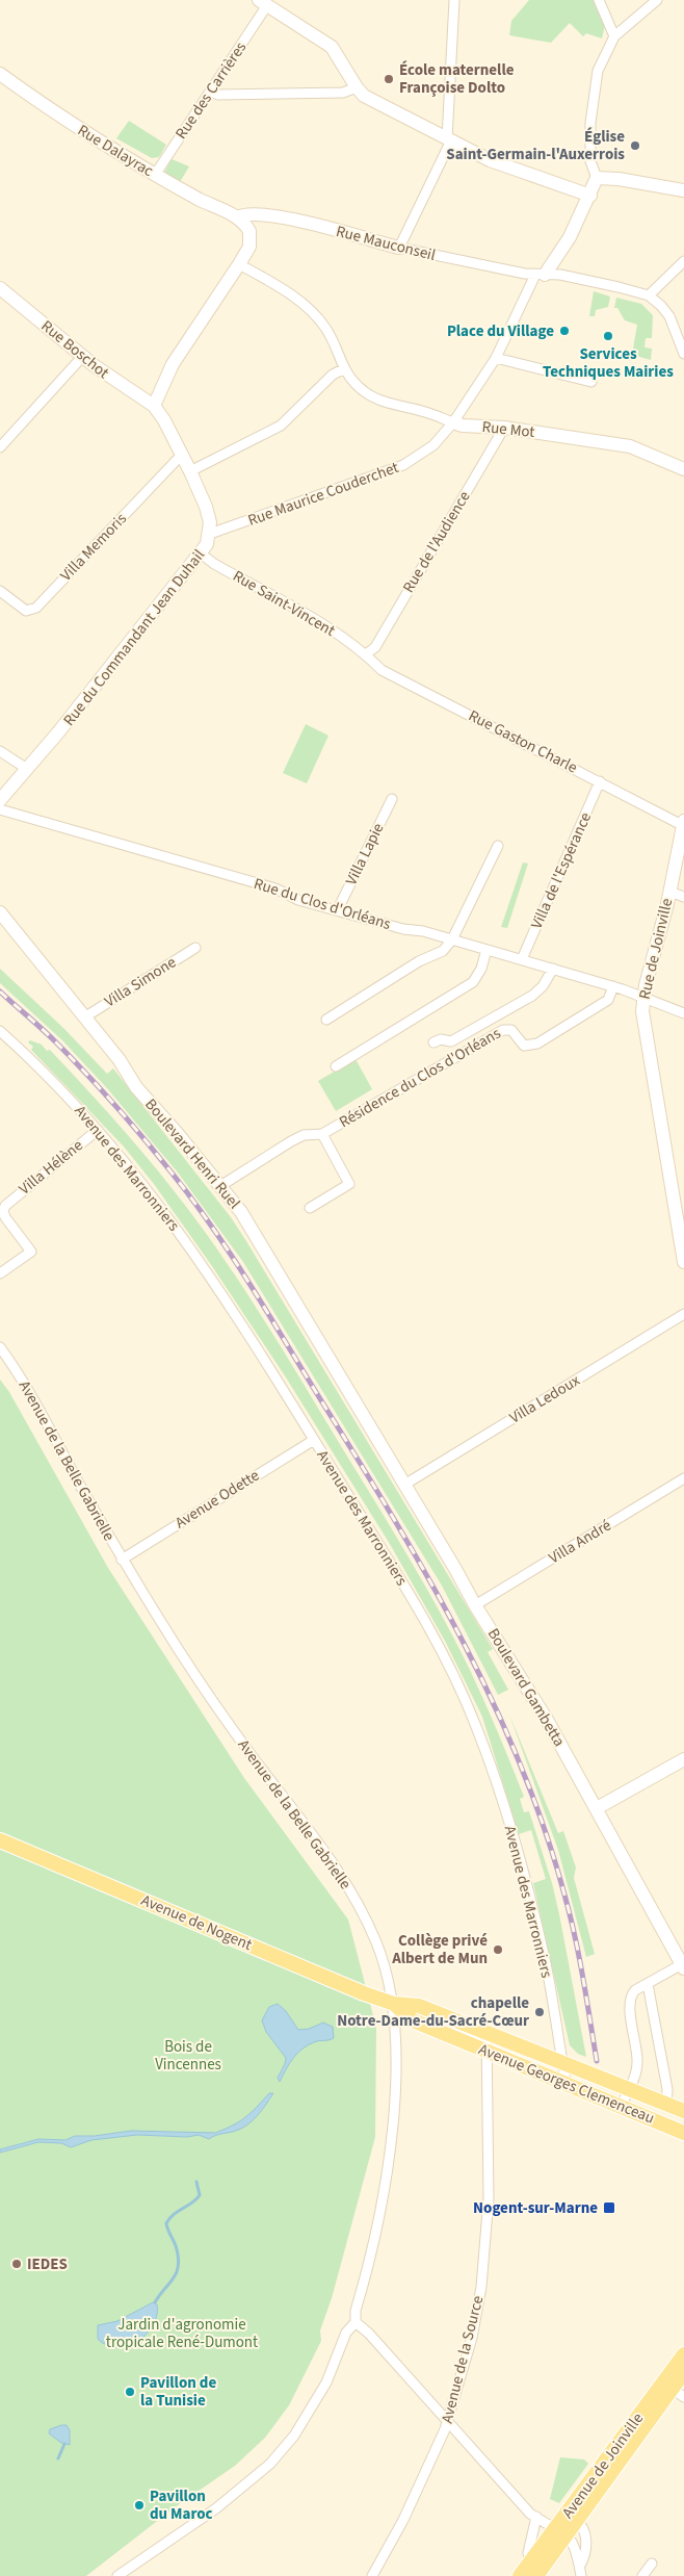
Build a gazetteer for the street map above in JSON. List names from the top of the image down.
{
  "streets": {
    "main road": ["Avenue de Nogent", "Avenue Georges Clemenceau", "Avenue de Joinville"],
    "street": [
      "Rue des Carrières",
      "Rue Dalayrac",
      "Rue Mauconseil",
      "Rue Boschot",
      "Rue Mot",
      "Rue Maurice Couderchet",
      "Rue de l'Audience",
      "Villa Memoris",
      "Rue Saint-Vincent",
      "Rue du Commandant Jean Duhail",
      "Rue Gaston Charle",
      "Villa Lapie",
      "Villa de l'Espérance",
      "Rue du Clos d'Orléans",
      "Rue de Joinville",
      "Villa Simone",
      "Résidence du Clos d'Orléans",
      "Boulevard Henri Ruel",
      "Villa Hélène",
      "Avenue des Marronniers",
      "Villa Ledoux",
      "Avenue de la Belle Gabrielle",
      "Avenue Odette",
      "Villa André",
      "Boulevard Gambetta",
      "Avenue de la Source"
    ]
  },
  "crossings": [
    ["Rue des Carrières", "Rue Dalayrac"],
    ["Rue Dalayrac", "Rue Mauconseil"],
    ["Rue Mauconseil", "Rue Maurice Couderchet"],
    ["Rue Boschot", "Rue du Commandant Jean Duhail"],
    ["Rue Mot", "Rue Maurice Couderchet"],
    ["Rue Mot", "Rue de l'Audience"],
    ["Rue Maurice Couderchet", "Rue du Commandant Jean Duhail"],
    ["Rue de l'Audience", "Rue Saint-Vincent"],
    ["Rue de l'Audience", "Rue Gaston Charle"],
    ["Villa Memoris", "Rue du Commandant Jean Duhail"],
    ["Rue Saint-Vincent", "Rue du Commandant Jean Duhail"],
    ["Rue Saint-Vincent", "Rue Gaston Charle"],
    ["Rue Gaston Charle", "Villa de l'Espérance"],
    ["Rue Gaston Charle", "Rue de Joinville"],
    ["Villa Lapie", "Rue du Clos d'Orléans"],
    ["Villa de l'Espérance", "Rue du Clos d'Orléans"],
    ["Rue du Clos d'Orléans", "Rue de Joinville"],
    ["Rue du Clos d'Orléans", "Résidence du Clos d'Orléans"],
    ["Villa Simone", "Boulevard Henri Ruel"],
    ["Résidence du Clos d'Orléans", "Boulevard Henri Ruel"],
    ["Boulevard Henri Ruel", "Boulevard Gambetta"],
    ["Villa Hélène", "Avenue des Marronniers"],
    ["Avenue des Marronniers", "Avenue Odette"],
    ["Avenue des Marronniers", "Avenue Georges Clemenceau"],
    ["Villa Ledoux", "Boulevard Gambetta"],
    ["Avenue de la Belle Gabrielle", "Avenue Odette"],
    ["Avenue de la Belle Gabrielle", "Avenue de Nogent"],
    ["Avenue de la Belle Gabrielle", "Avenue Georges Clemenceau"],
    ["Villa André", "Boulevard Gambetta"],
    ["Avenue de Nogent", "Avenue Georges Clemenceau"],
    ["Avenue Georges Clemenceau", "Avenue de la Source"]
  ],
  "parks": ["Bois de Vincennes", "Jardin d'agronomie tropicale René-Dumont"],
  "places": {
    "other": [
      "École maternelle Françoise Dolto",
      "Église Saint-Germain-l'Auxerrois",
      "Place du Village",
      "Services Techniques Mairies",
      "Collège privé Albert de Mun",
      "chapelle Notre-Dame-du-Sacré-Cœur",
      "IEDES",
      "Pavillon de la Tunisie",
      "Pavillon du Maroc"
    ],
    "transit": ["Nogent-sur-Marne"]
  }
}
